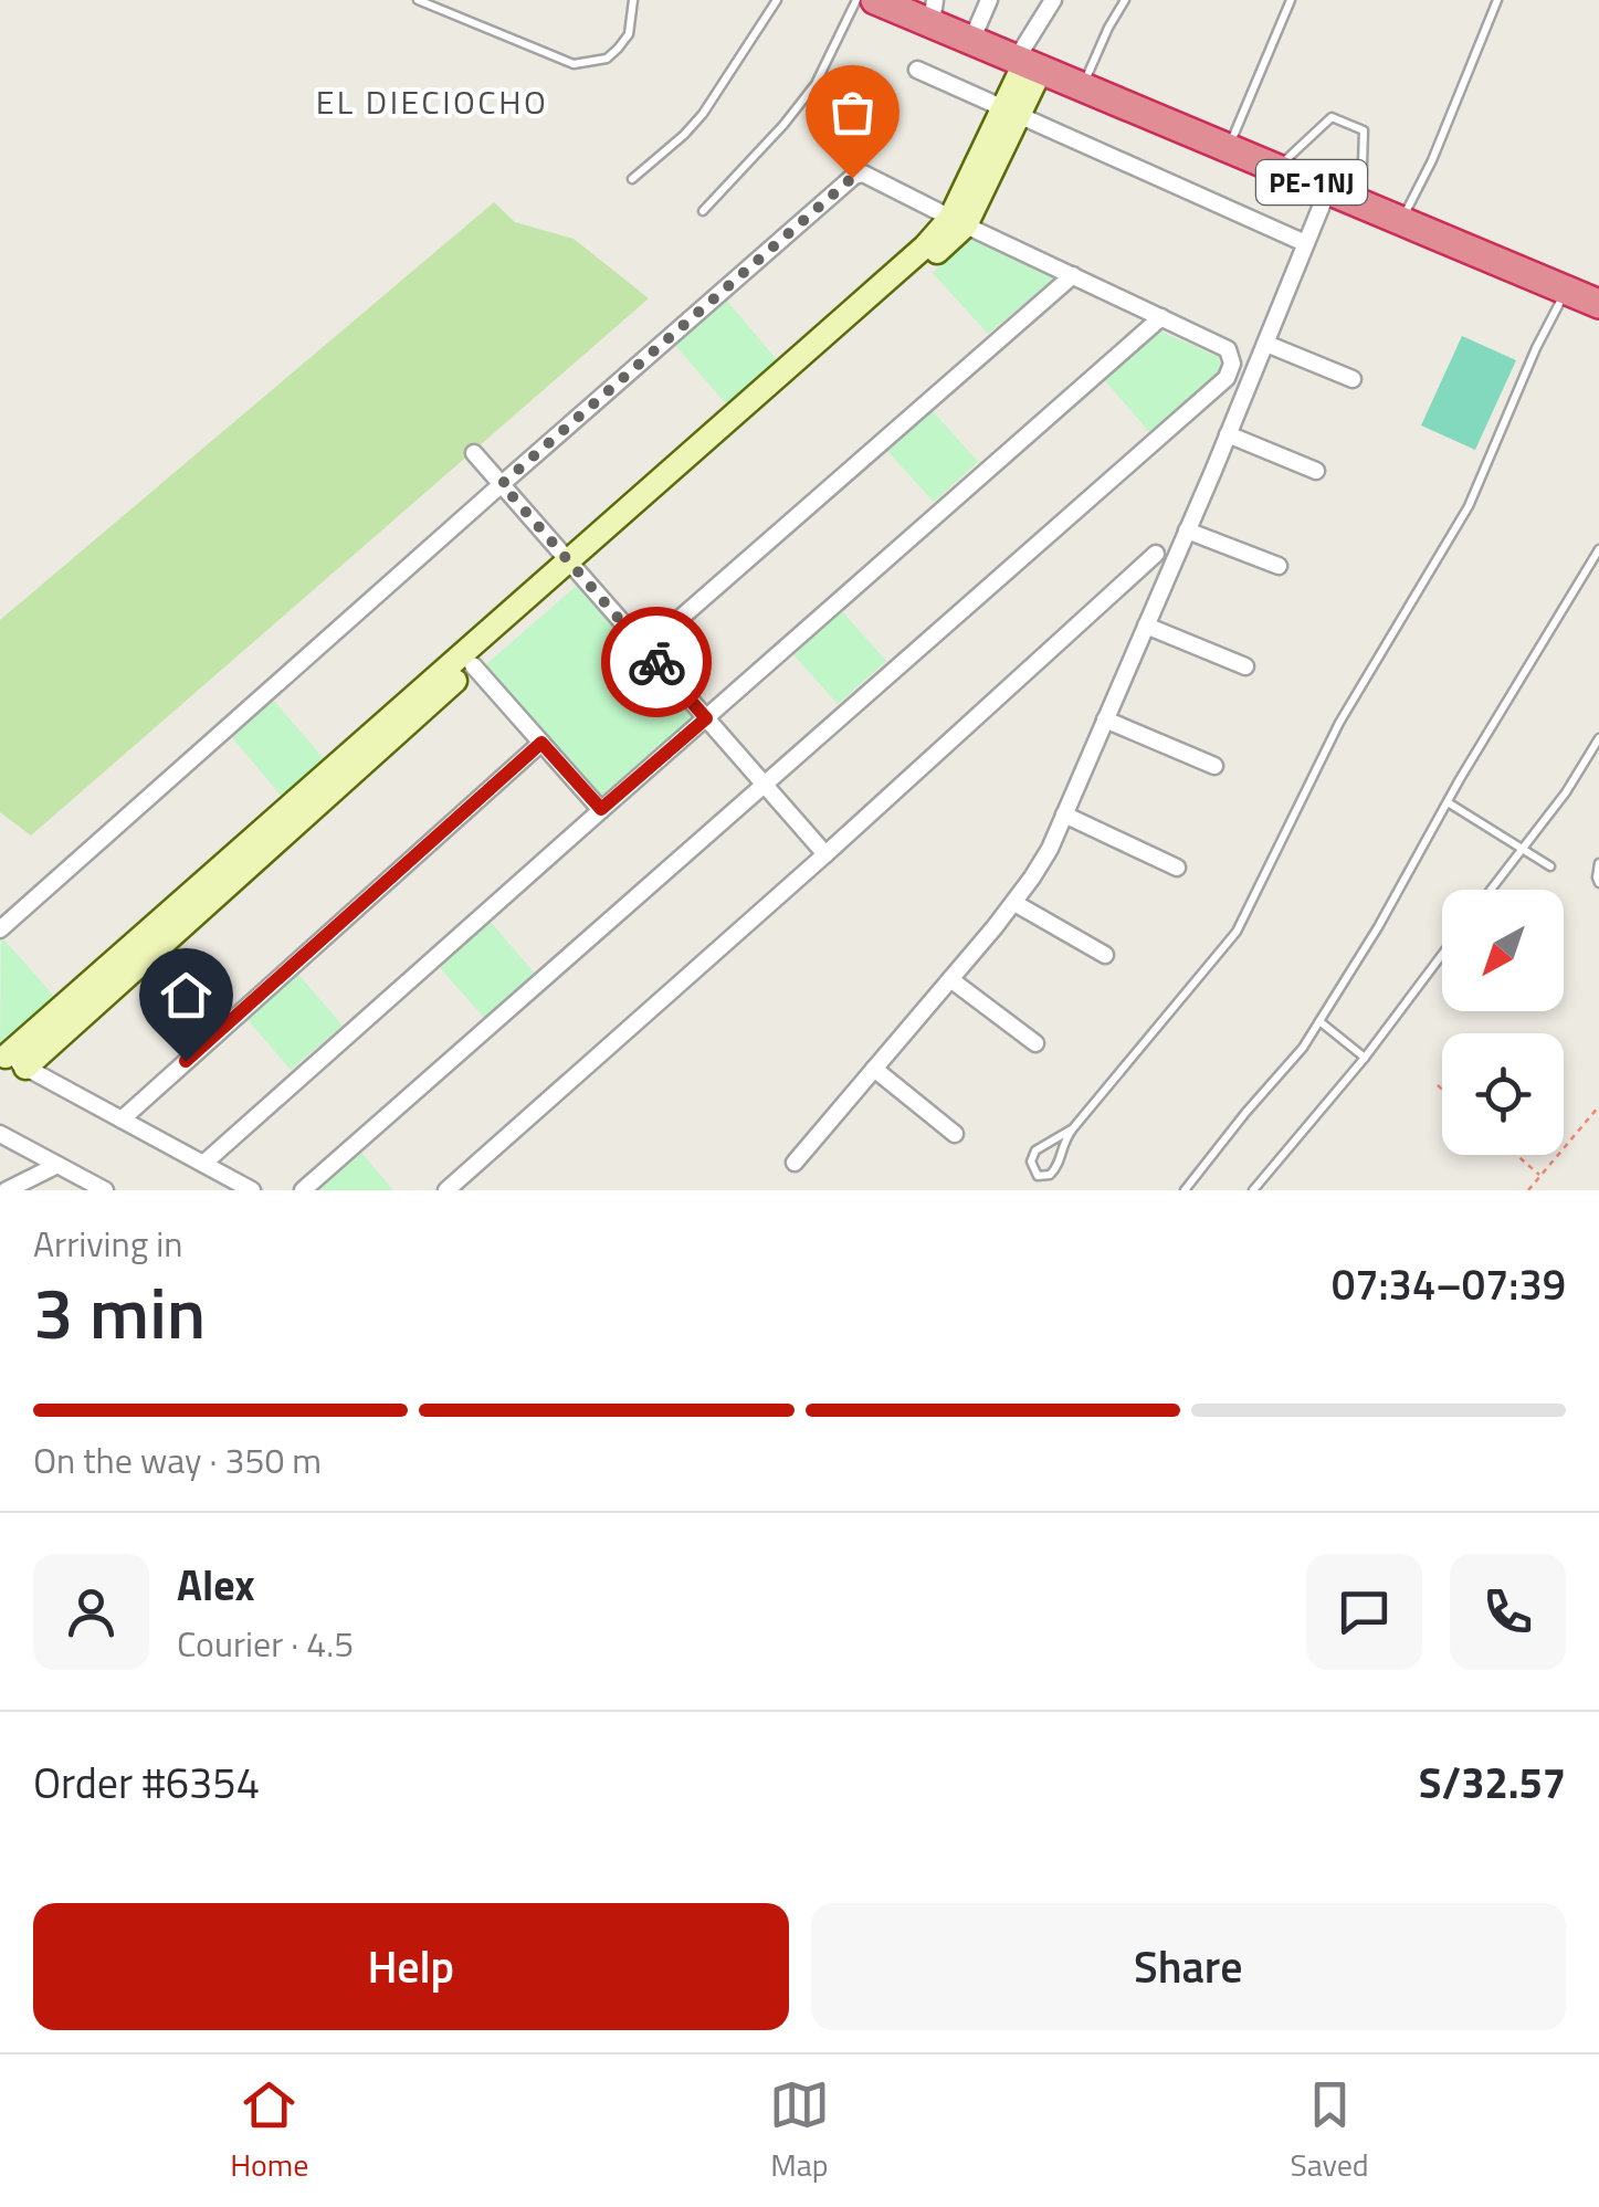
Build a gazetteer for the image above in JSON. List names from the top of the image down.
{
  "streets": {
    "highway": ["PE-1NJ"]
  },
  "districts": ["EL DIECIOCHO"],
  "north": "bottom left",
  "page": {
    "heading": ["3 min", "Arriving in", "07:34–07:39"],
    "panel": [
      "Alex",
      "Courier · 4.5",
      "Order #6354",
      "S/32.57"
    ],
    "bar": "On the way · 350 m",
    "buttons": ["Help", "Share"],
    "tabs": ["Home", "Map", "Saved"]
  }
}
